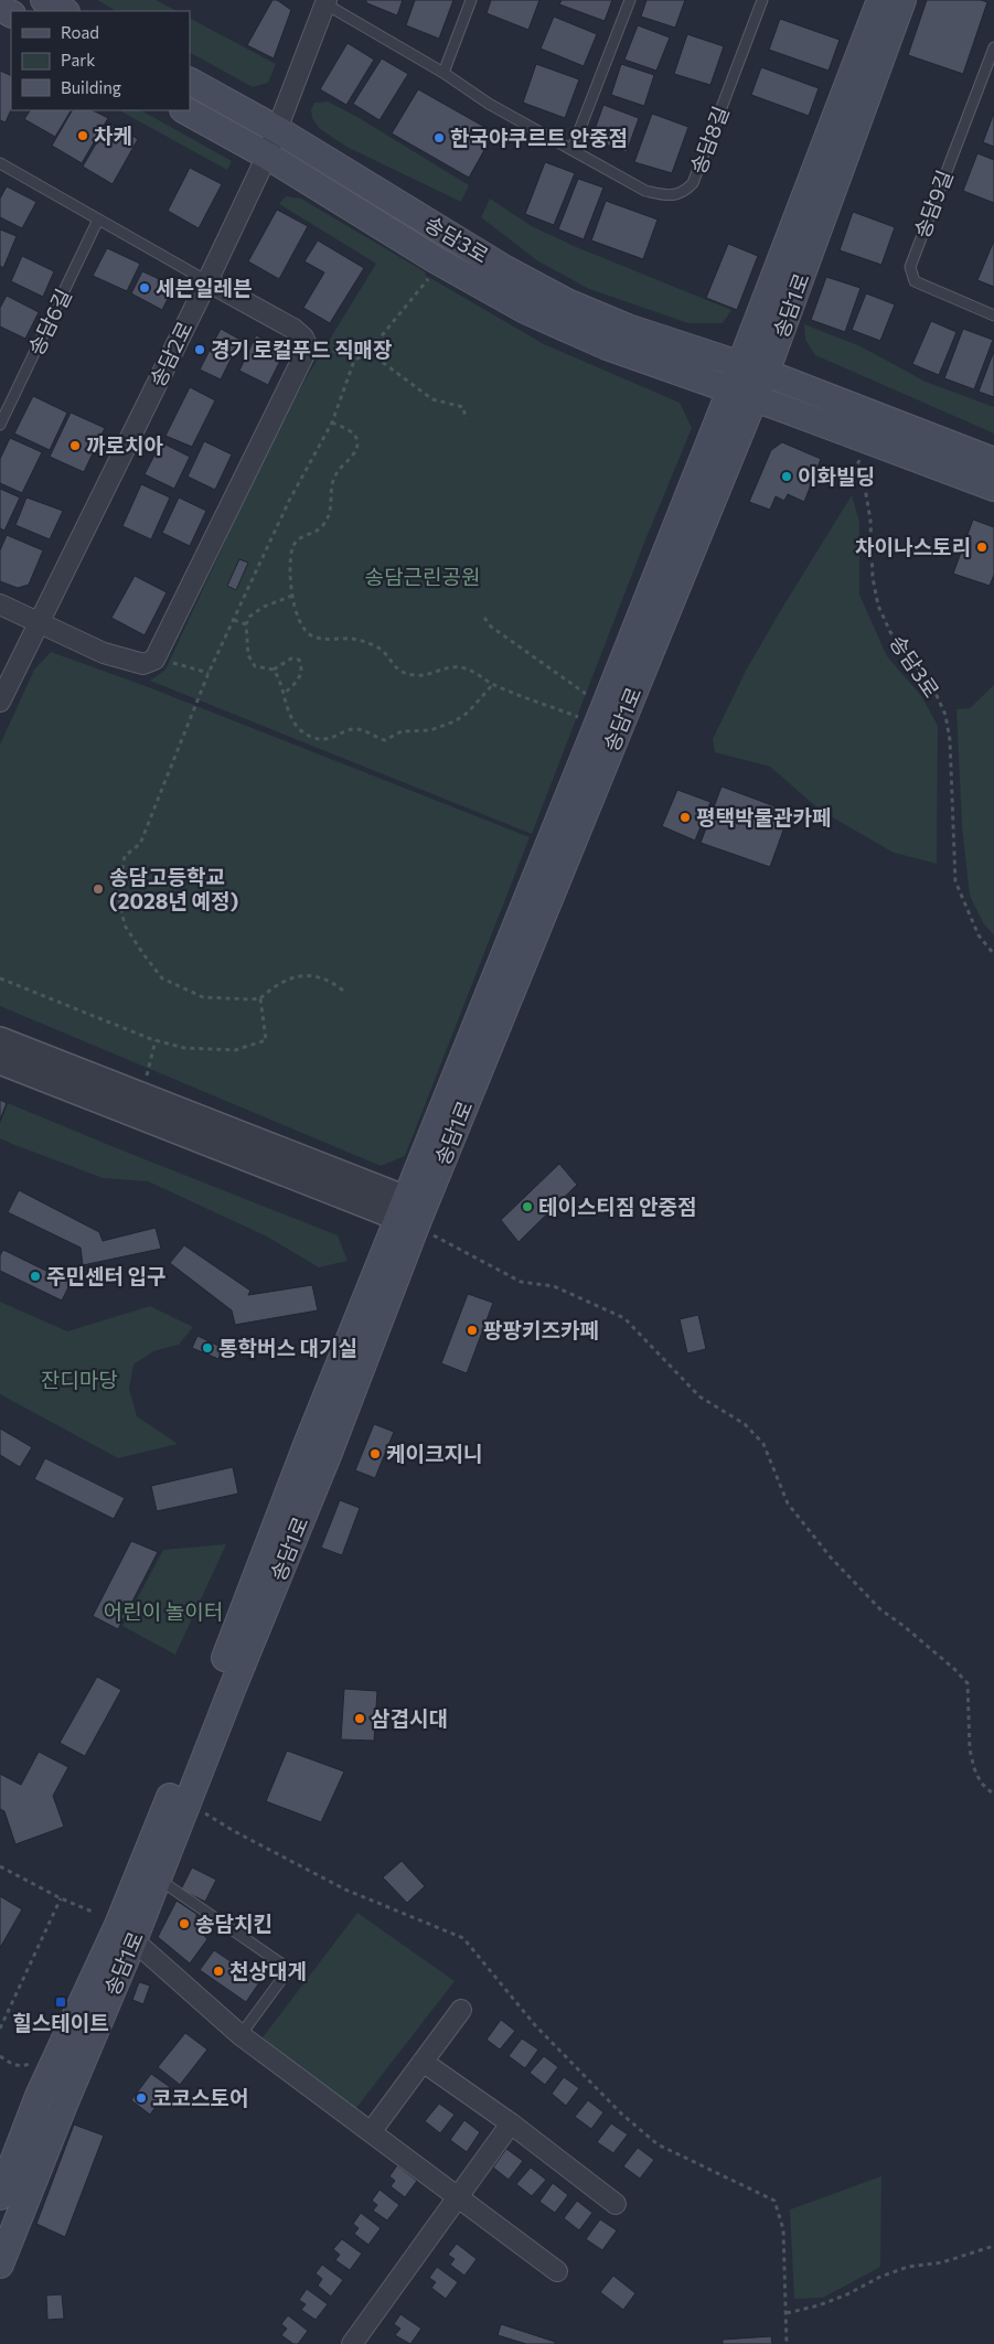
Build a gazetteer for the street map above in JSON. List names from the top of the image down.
{
  "streets": {
    "main road": ["송담3로", "송담1로"],
    "street": ["송담2로"],
    "lane": ["송담8길", "송담9길", "송담6길"]
  },
  "crossings": [
    ["송담8길", "송담2로"],
    ["송담3로", "송담1로"],
    ["송담3로", "송담2로"]
  ],
  "parks": ["송담근린공원", "잔디마당", "어린이 놀이터"],
  "places": {
    "other": [
      "차케",
      "한국야쿠르트 안중점",
      "세븐일레븐",
      "경기 로컬푸드 직매장",
      "까로치아",
      "이화빌딩",
      "차이나스토리",
      "평택박물관카페",
      "송담고등학교 (2028년 예정)",
      "테이스티짐 안중점",
      "주민센터 입구",
      "팡팡키즈카페",
      "통학버스 대기실",
      "케이크지니",
      "삼겹시대",
      "송담치킨",
      "천상대게",
      "코코스토어"
    ],
    "transit": ["힐스테이트"]
  },
  "legend": ["Road", "Park", "Building"]
}
